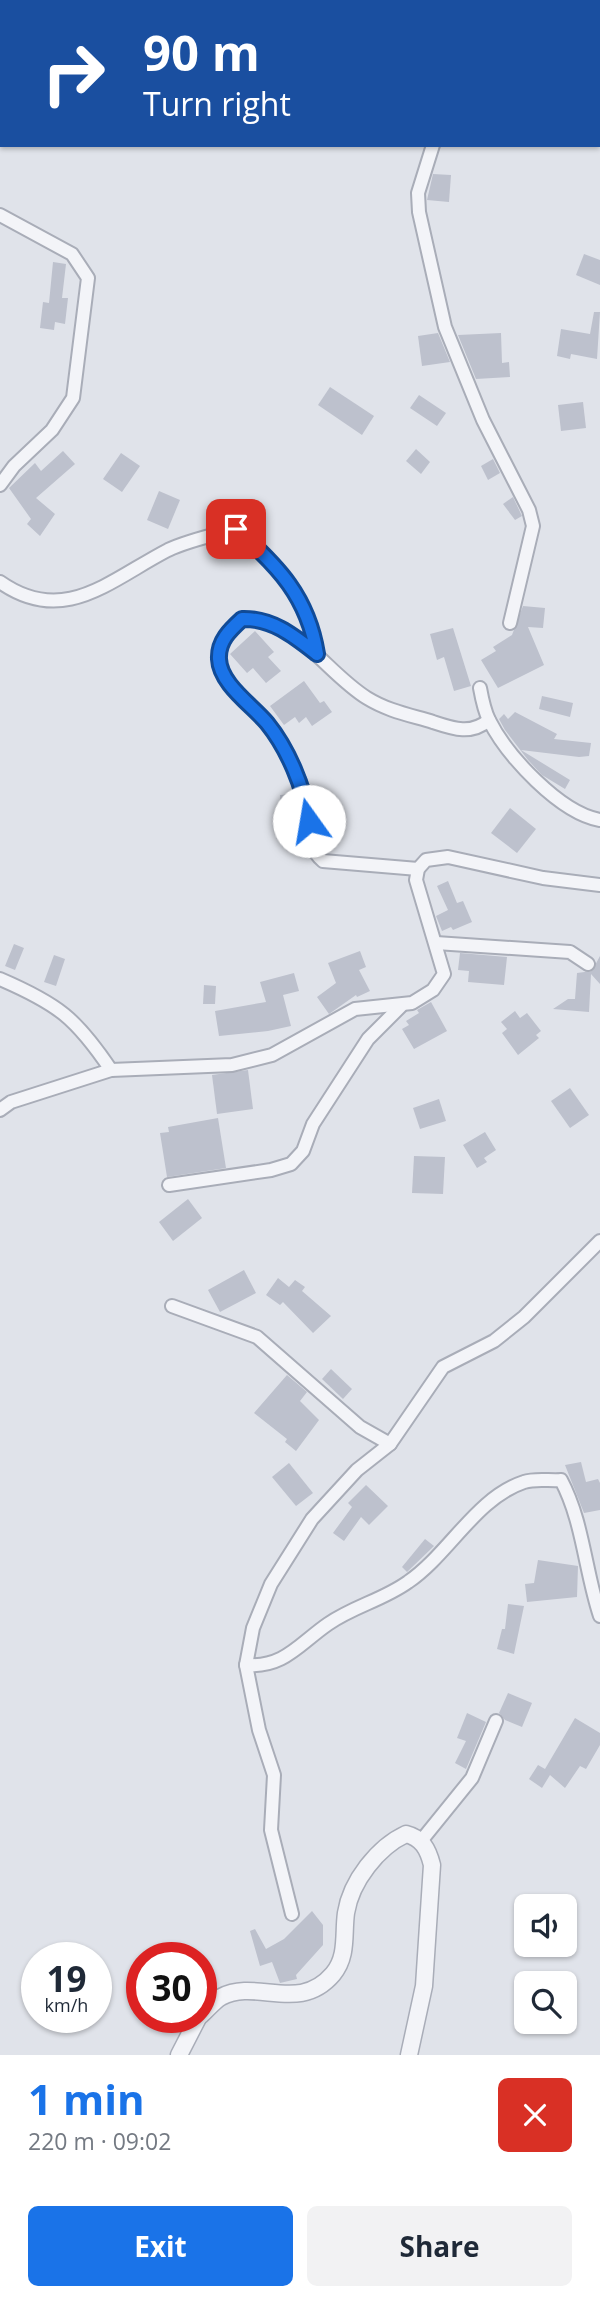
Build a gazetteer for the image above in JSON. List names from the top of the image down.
{
  "page": {
    "turn": ["90 m", "Turn right"],
    "speed": "19 km/h",
    "limit": "30",
    "heading": ["1 min", "220 m · 09:02"],
    "buttons": ["Exit", "Share"]
  }
}
